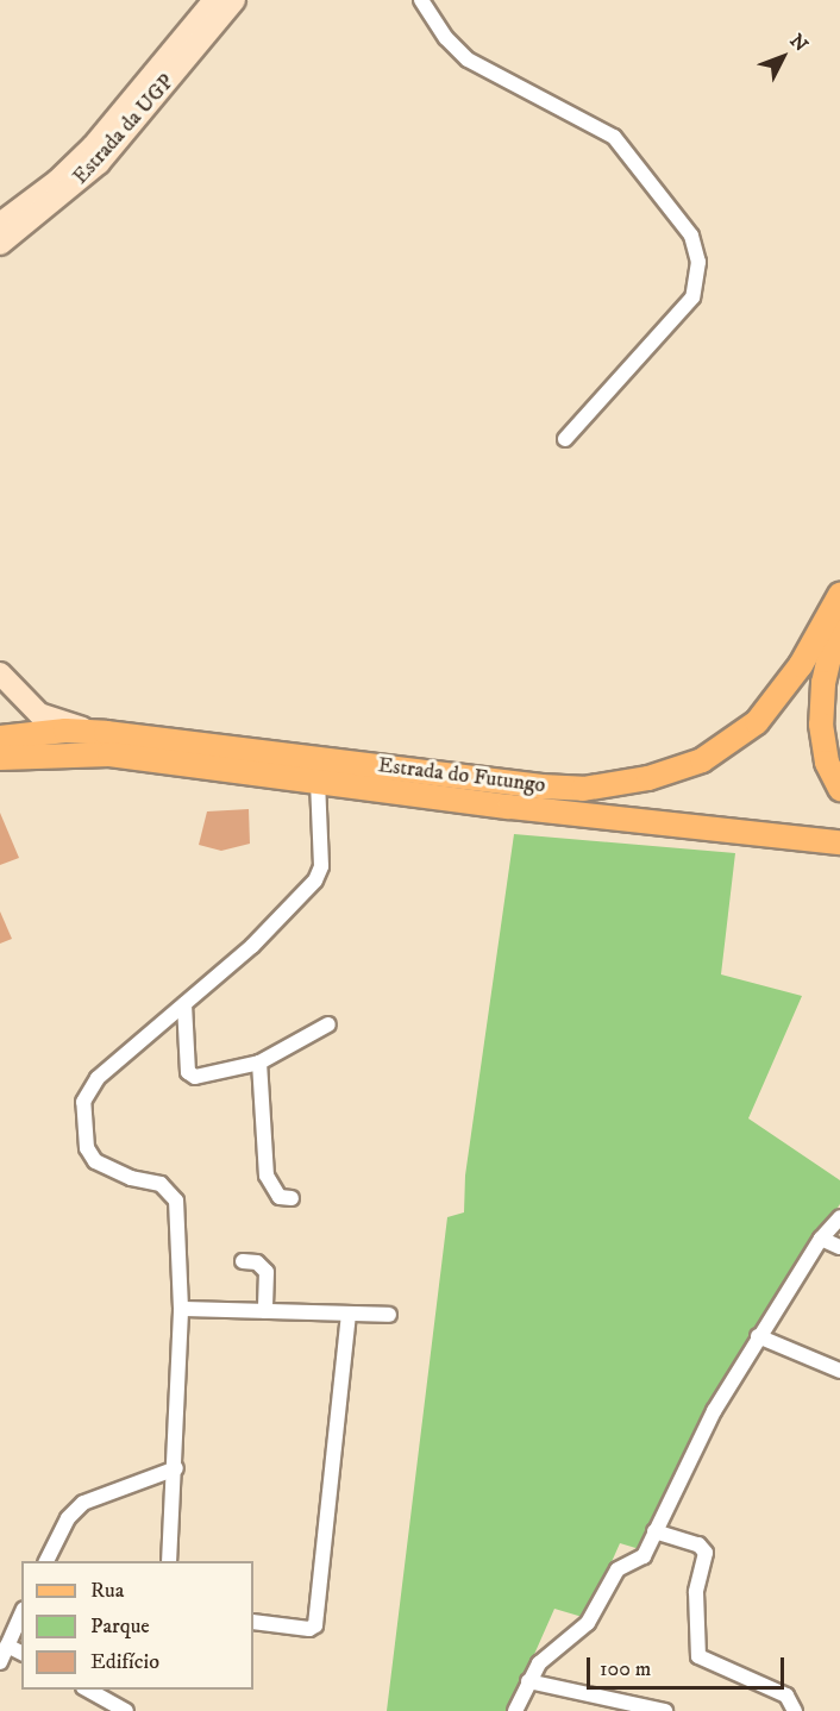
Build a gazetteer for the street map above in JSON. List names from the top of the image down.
{
  "streets": {
    "main road": ["Estrada da UGP", "Estrada do Futungo"]
  },
  "legend": ["Rua", "Parque", "Edifício"],
  "scale_bar": "100 m",
  "north": "top right"
}
